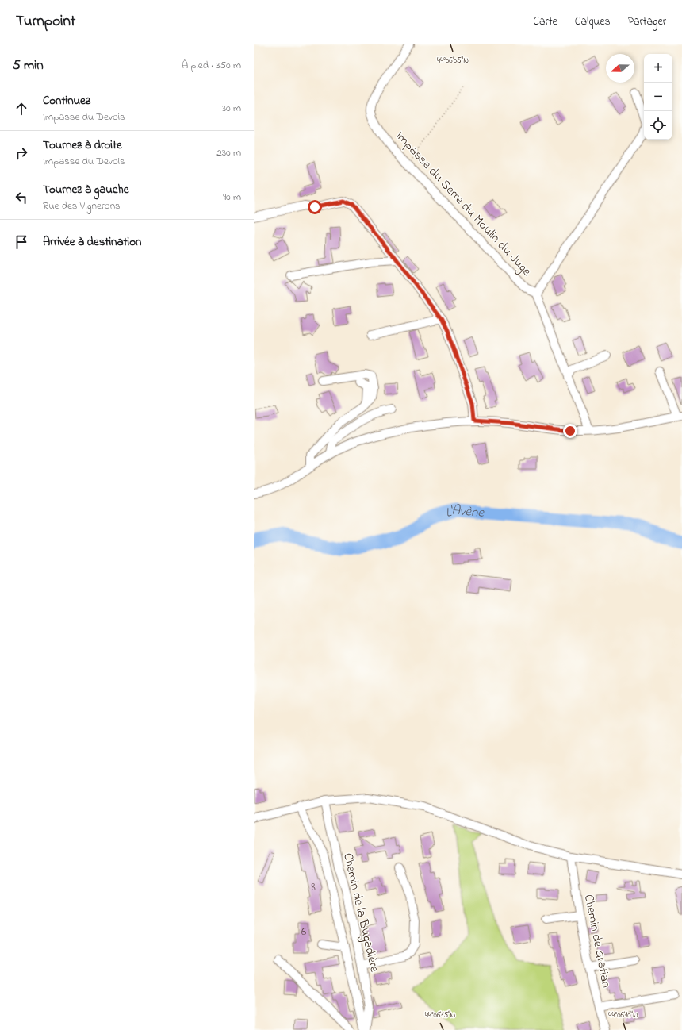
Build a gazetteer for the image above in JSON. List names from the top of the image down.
{
  "streets": {
    "street": ["Impasse du Serre du Moulin du Juge", "Chemin de la Bugadière", "Chemin de Gratian"]
  },
  "water": ["L'Avène"],
  "house_numbers": ["8", "6"],
  "north": "left",
  "page": {
    "header": "Turnpoint",
    "nav": ["Carte", "Calques", "Partager"],
    "heading": ["5 min", "À pied · 350 m"],
    "map_buttons": ["+", "−"],
    "list": [
      ["Continuez", "Impasse du Devois", "30 m"],
      ["Tournez à droite", "Impasse du Devois", "230 m"],
      ["Tournez à gauche", "Rue des Vignerons", "90 m"],
      "Arrivée à destination"
    ]
  },
  "coordinates": ["44°06'05\"N", "44°06'15\"N", "44°06'10\"N"]
}
